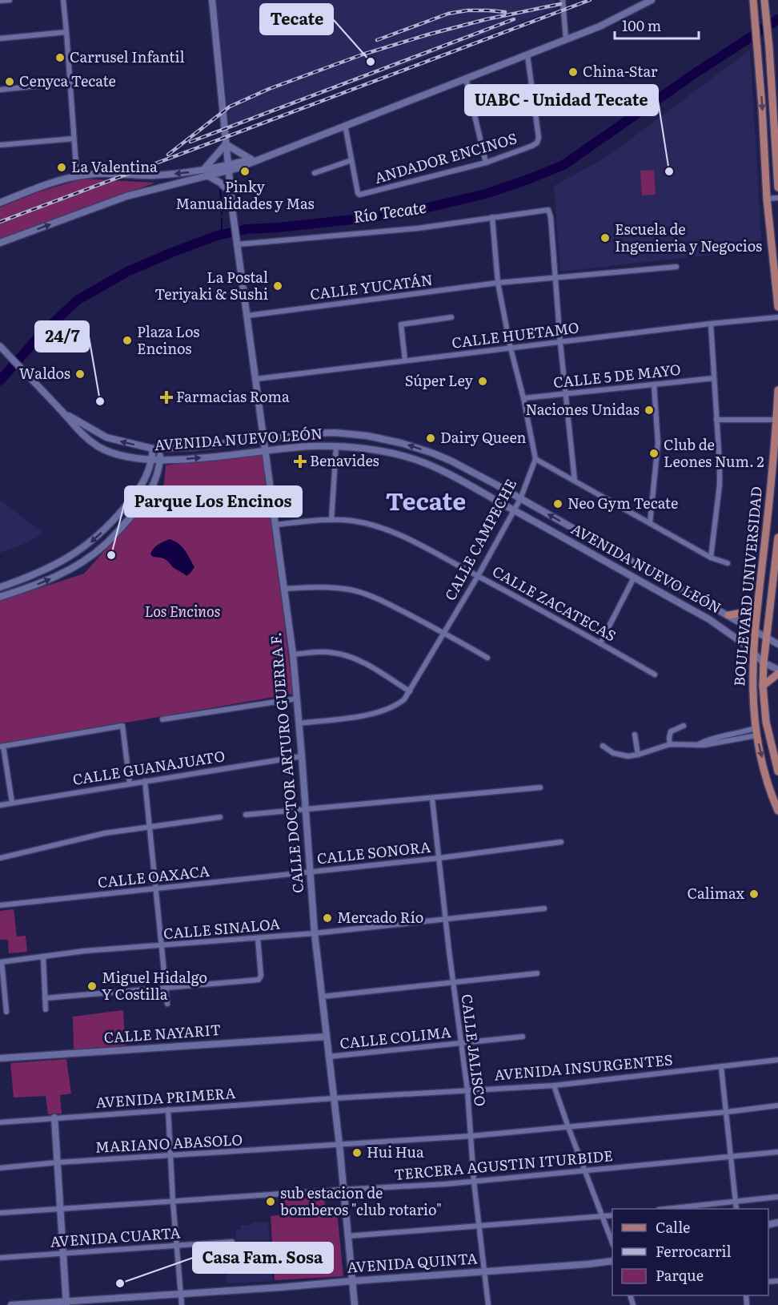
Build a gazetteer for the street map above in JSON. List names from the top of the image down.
{
  "streets": {
    "main road": ["BOULEVARD UNIVERSIDAD"],
    "street": [
      "ANDADOR ENCINOS",
      "CALLE YUCATÁN",
      "CALLE HUETAMO",
      "CALLE 5 DE MAYO",
      "AVENIDA NUEVO LEÓN",
      "CALLE CAMPECHE",
      "CALLE ZACATECAS",
      "CALLE DOCTOR ARTURO GUERRA F.",
      "CALLE GUANAJUATO",
      "CALLE SONORA",
      "CALLE OAXACA",
      "CALLE SINALOA",
      "CALLE NAYARIT",
      "CALLE COLIMA",
      "CALLE JALISCO",
      "AVENIDA INSURGENTES",
      "AVENIDA PRIMERA",
      "MARIANO ABASOLO",
      "TERCERA AGUSTIN ITURBIDE",
      "AVENIDA CUARTA",
      "AVENIDA QUINTA"
    ]
  },
  "crossings": [
    ["CALLE YUCATÁN", "CALLE DOCTOR ARTURO GUERRA F."],
    ["CALLE HUETAMO", "CALLE DOCTOR ARTURO GUERRA F."],
    ["AVENIDA NUEVO LEÓN", "CALLE CAMPECHE"],
    ["AVENIDA NUEVO LEÓN", "BOULEVARD UNIVERSIDAD"],
    ["AVENIDA NUEVO LEÓN", "CALLE DOCTOR ARTURO GUERRA F."],
    ["CALLE CAMPECHE", "CALLE ZACATECAS"],
    ["CALLE CAMPECHE", "CALLE DOCTOR ARTURO GUERRA F."],
    ["CALLE ZACATECAS", "CALLE DOCTOR ARTURO GUERRA F."],
    ["CALLE DOCTOR ARTURO GUERRA F.", "CALLE GUANAJUATO"],
    ["CALLE DOCTOR ARTURO GUERRA F.", "CALLE SONORA"],
    ["CALLE DOCTOR ARTURO GUERRA F.", "CALLE OAXACA"],
    ["CALLE DOCTOR ARTURO GUERRA F.", "CALLE SINALOA"],
    ["CALLE DOCTOR ARTURO GUERRA F.", "CALLE NAYARIT"],
    ["CALLE DOCTOR ARTURO GUERRA F.", "CALLE COLIMA"],
    ["CALLE DOCTOR ARTURO GUERRA F.", "AVENIDA INSURGENTES"],
    ["CALLE DOCTOR ARTURO GUERRA F.", "AVENIDA PRIMERA"],
    ["CALLE DOCTOR ARTURO GUERRA F.", "MARIANO ABASOLO"],
    ["CALLE DOCTOR ARTURO GUERRA F.", "TERCERA AGUSTIN ITURBIDE"],
    ["CALLE DOCTOR ARTURO GUERRA F.", "AVENIDA QUINTA"],
    ["CALLE SONORA", "CALLE OAXACA"],
    ["CALLE SONORA", "CALLE JALISCO"],
    ["CALLE SINALOA", "CALLE JALISCO"],
    ["CALLE COLIMA", "CALLE JALISCO"],
    ["CALLE JALISCO", "AVENIDA INSURGENTES"],
    ["CALLE JALISCO", "MARIANO ABASOLO"],
    ["CALLE JALISCO", "TERCERA AGUSTIN ITURBIDE"],
    ["CALLE JALISCO", "AVENIDA QUINTA"],
    ["AVENIDA INSURGENTES", "AVENIDA PRIMERA"]
  ],
  "districts": ["Tecate"],
  "water": ["Río Tecate"],
  "parks": ["Los Encinos"],
  "places": {
    "other": [
      "Carrusel Infantil",
      "Tecate",
      "China-Star",
      "Cenyca Tecate",
      "La Valentina",
      "Pinky Manualidades y Mas",
      "UABC - Unidad Tecate",
      "Escuela de Ingenieria y Negocios",
      "La Postal Teriyaki & Sushi",
      "Plaza Los Encinos",
      "Waldos",
      "Súper Ley",
      "24/7",
      "Naciones Unidas",
      "Dairy Queen",
      "Club de Leones Num. 2",
      "Neo Gym Tecate",
      "Parque Los Encinos",
      "Calimax",
      "Mercado Río",
      "Miguel Hidalgo Y Costilla",
      "Hui Hua",
      "sub estacion de bomberos \"club rotario\"",
      "Casa Fam. Sosa"
    ],
    "health": ["Farmacias Roma", "Benavides"]
  },
  "legend": ["Calle", "Ferrocarril", "Parque"],
  "scale_bar": "100 m"
}
